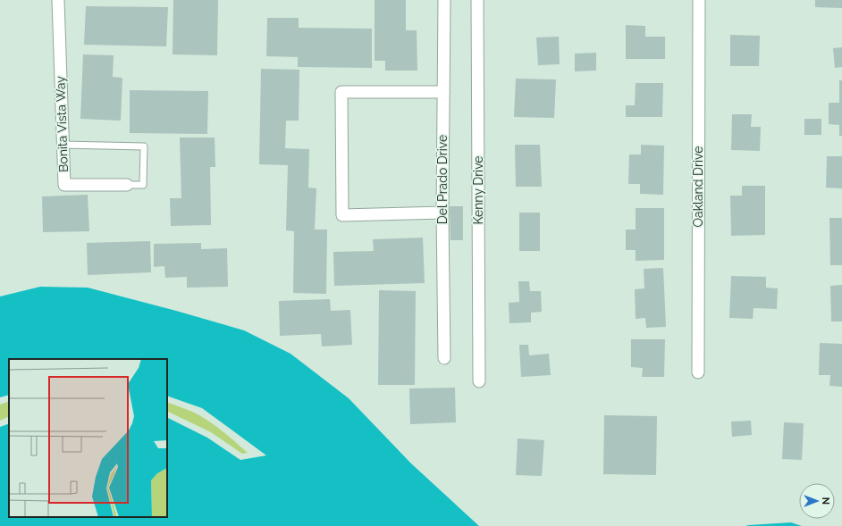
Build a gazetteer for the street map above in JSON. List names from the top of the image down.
{
  "streets": {
    "street": [
      "Bonita Vista Way",
      "Del Prado Drive",
      "Oakland Drive",
      "Kenny Drive"
    ]
  },
  "north": "right"
}
